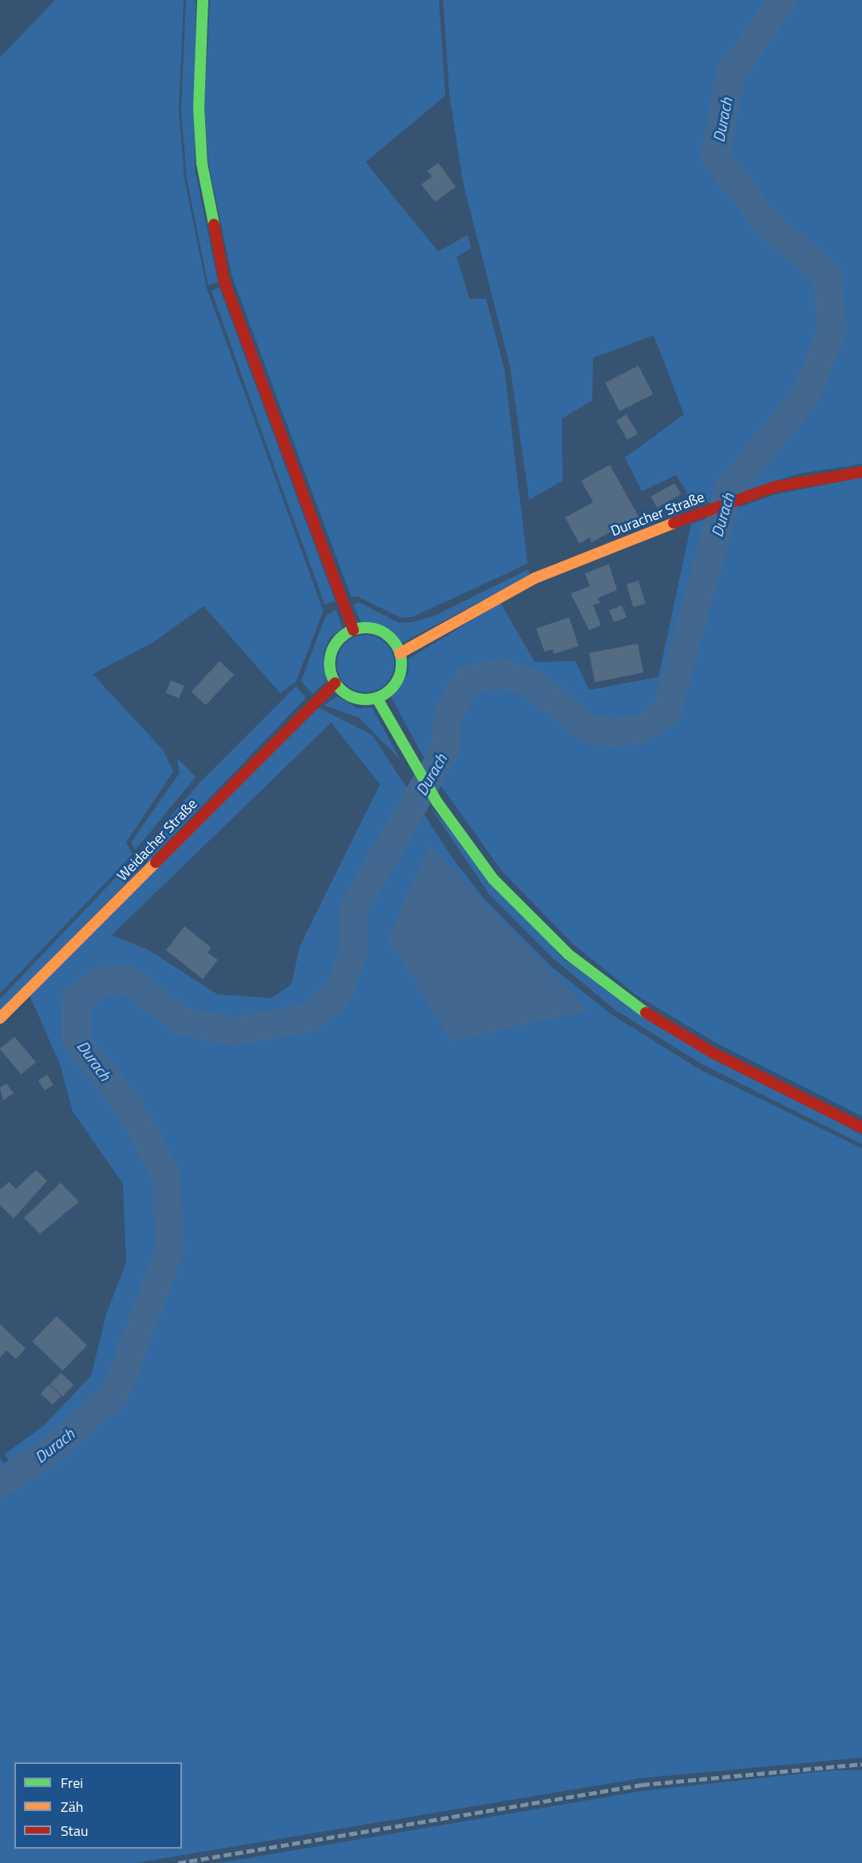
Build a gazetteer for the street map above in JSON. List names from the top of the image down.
{
  "streets": {
    "street": ["Duracher Straße", "Weidacher Straße"]
  },
  "crossings": [
    ["Duracher Straße", "Weidacher Straße"]
  ],
  "water": ["Durach"],
  "legend": ["Frei", "Zäh", "Stau"]
}
